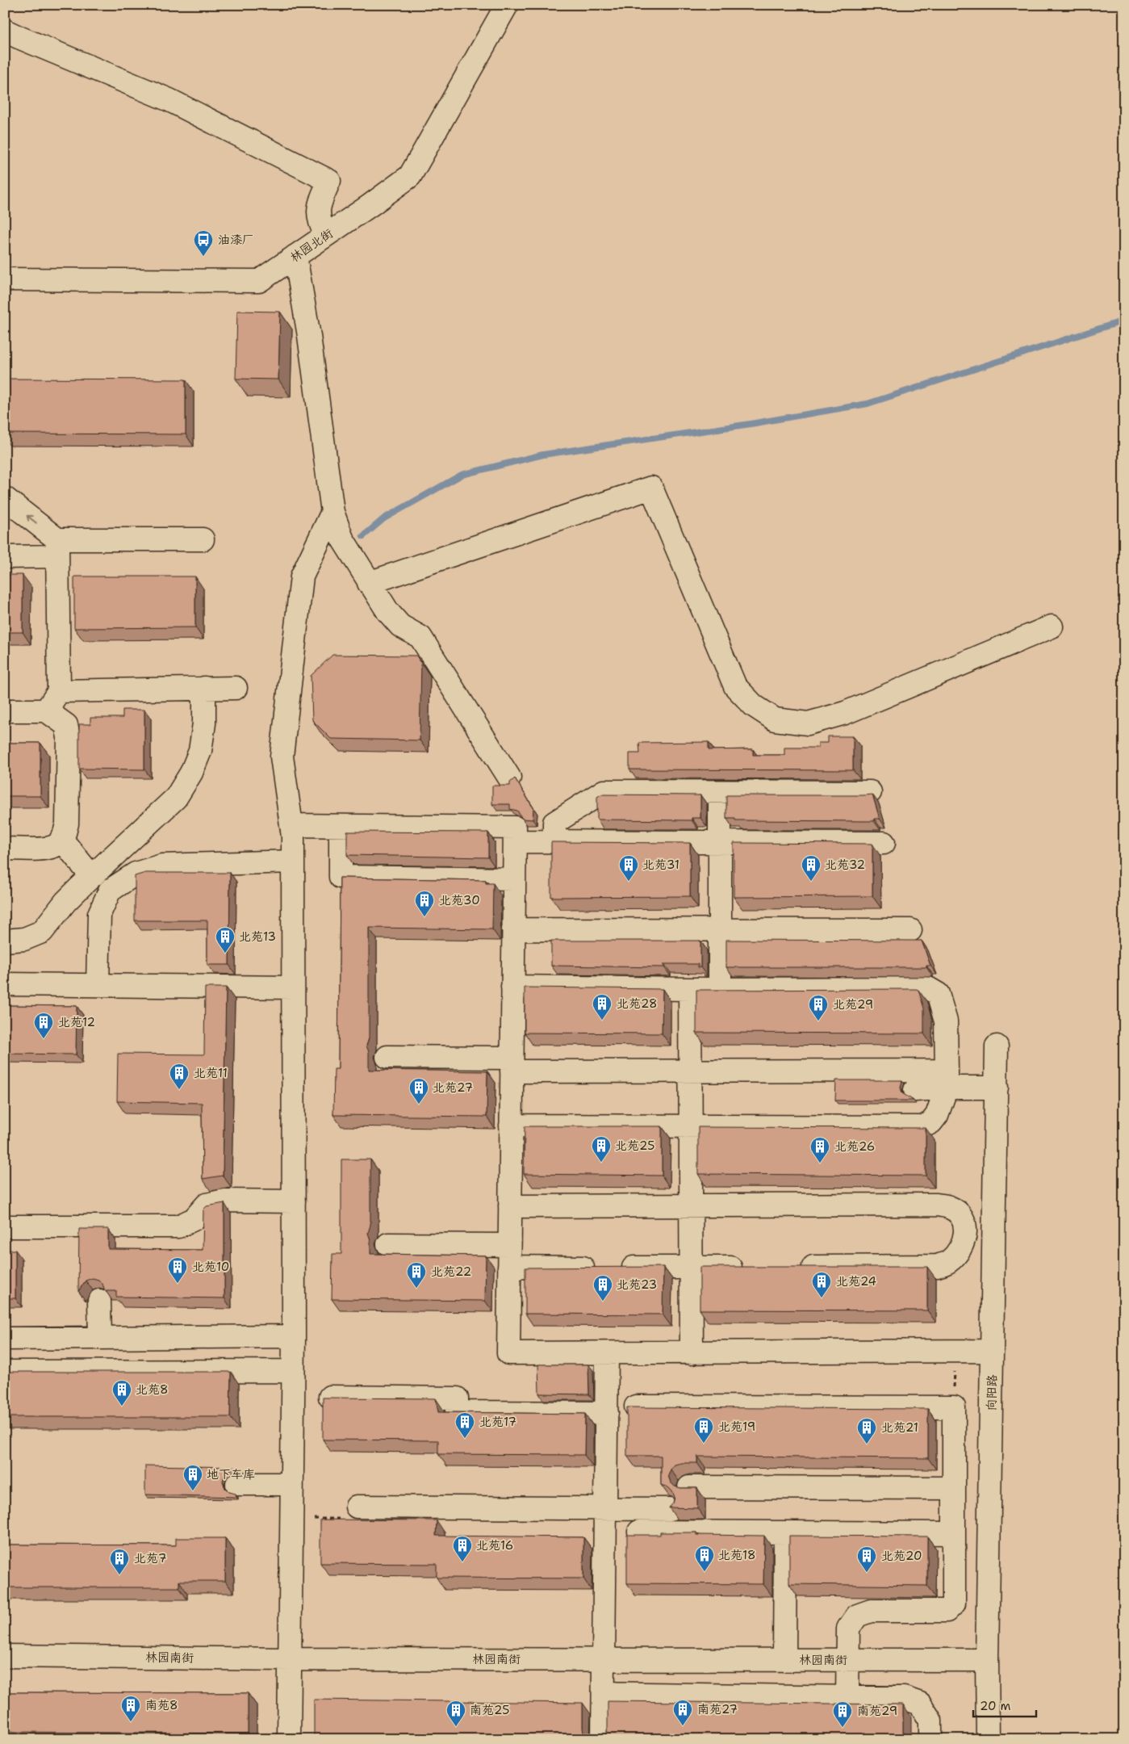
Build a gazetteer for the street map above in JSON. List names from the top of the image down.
{
  "streets": {
    "street": ["林园北街", "向阳路", "林园南街"]
  },
  "crossings": [
    ["向阳路", "林园南街"]
  ],
  "places": {
    "bus stop": ["油漆厂"],
    "building": [
      "北苑31",
      "北苑32",
      "北苑30",
      "北苑13",
      "北苑28",
      "北苑29",
      "北苑12",
      "北苑11",
      "北苑27",
      "北苑25",
      "北苑26",
      "北苑10",
      "北苑22",
      "北苑24",
      "北苑23",
      "北苑8",
      "北苑17",
      "北苑19",
      "北苑21",
      "地下车库",
      "北苑16",
      "北苑18",
      "北苑20",
      "北苑7",
      "南苑8",
      "南苑27",
      "南苑25",
      "南苑29"
    ]
  },
  "scale_bar": "20 m"
}
